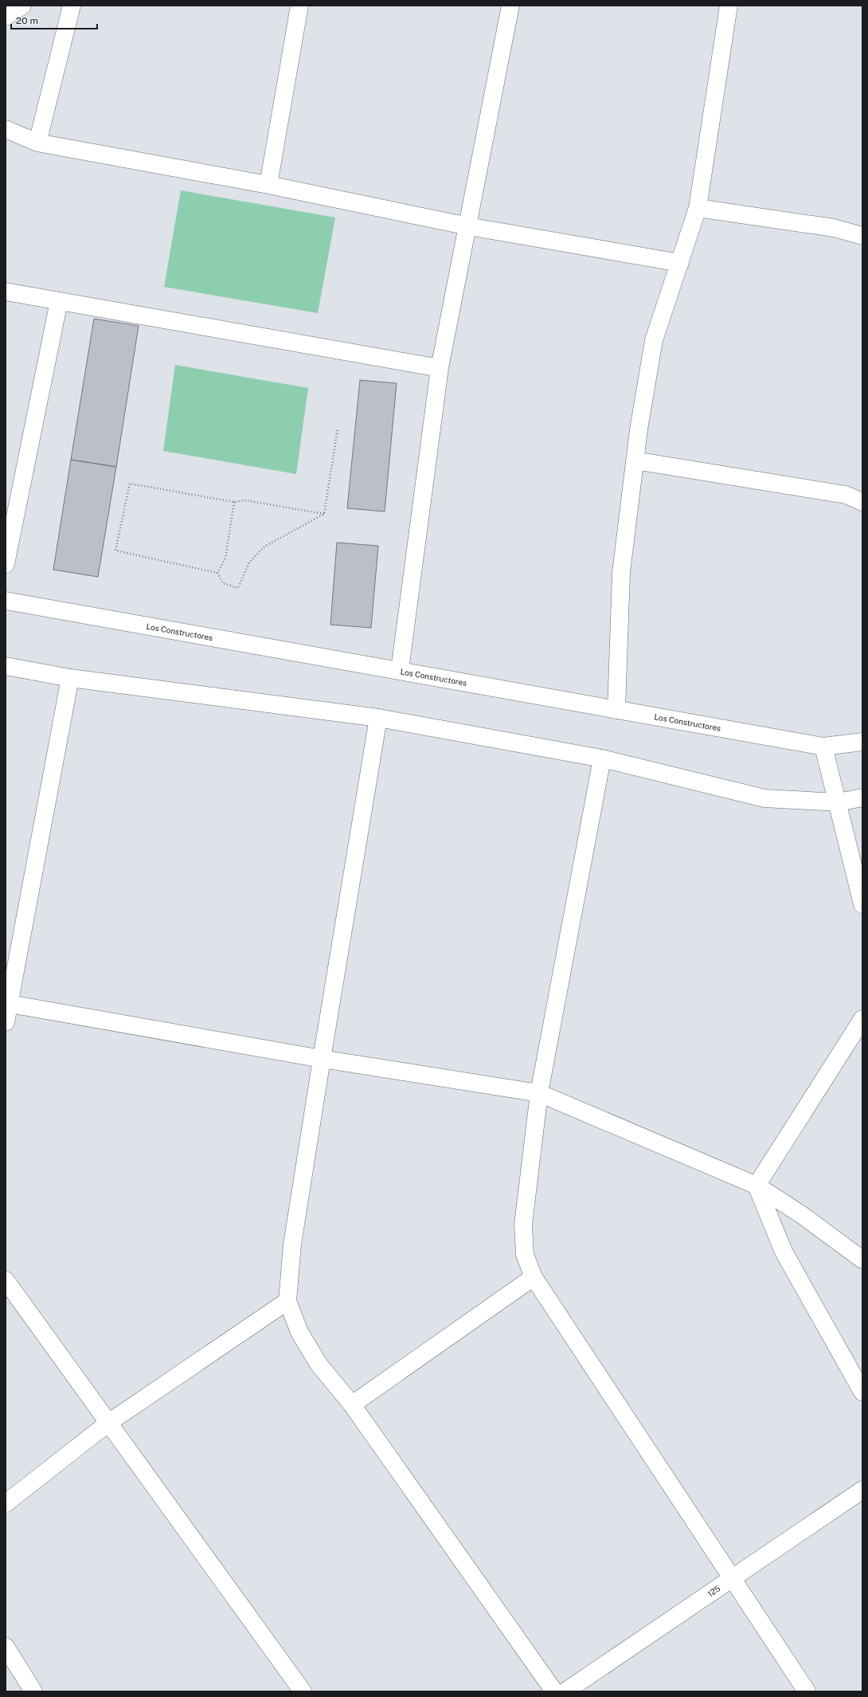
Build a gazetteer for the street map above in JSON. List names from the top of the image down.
{
  "streets": {
    "street": ["Los Constructores", "125"]
  },
  "scale_bar": "20 m"
}
